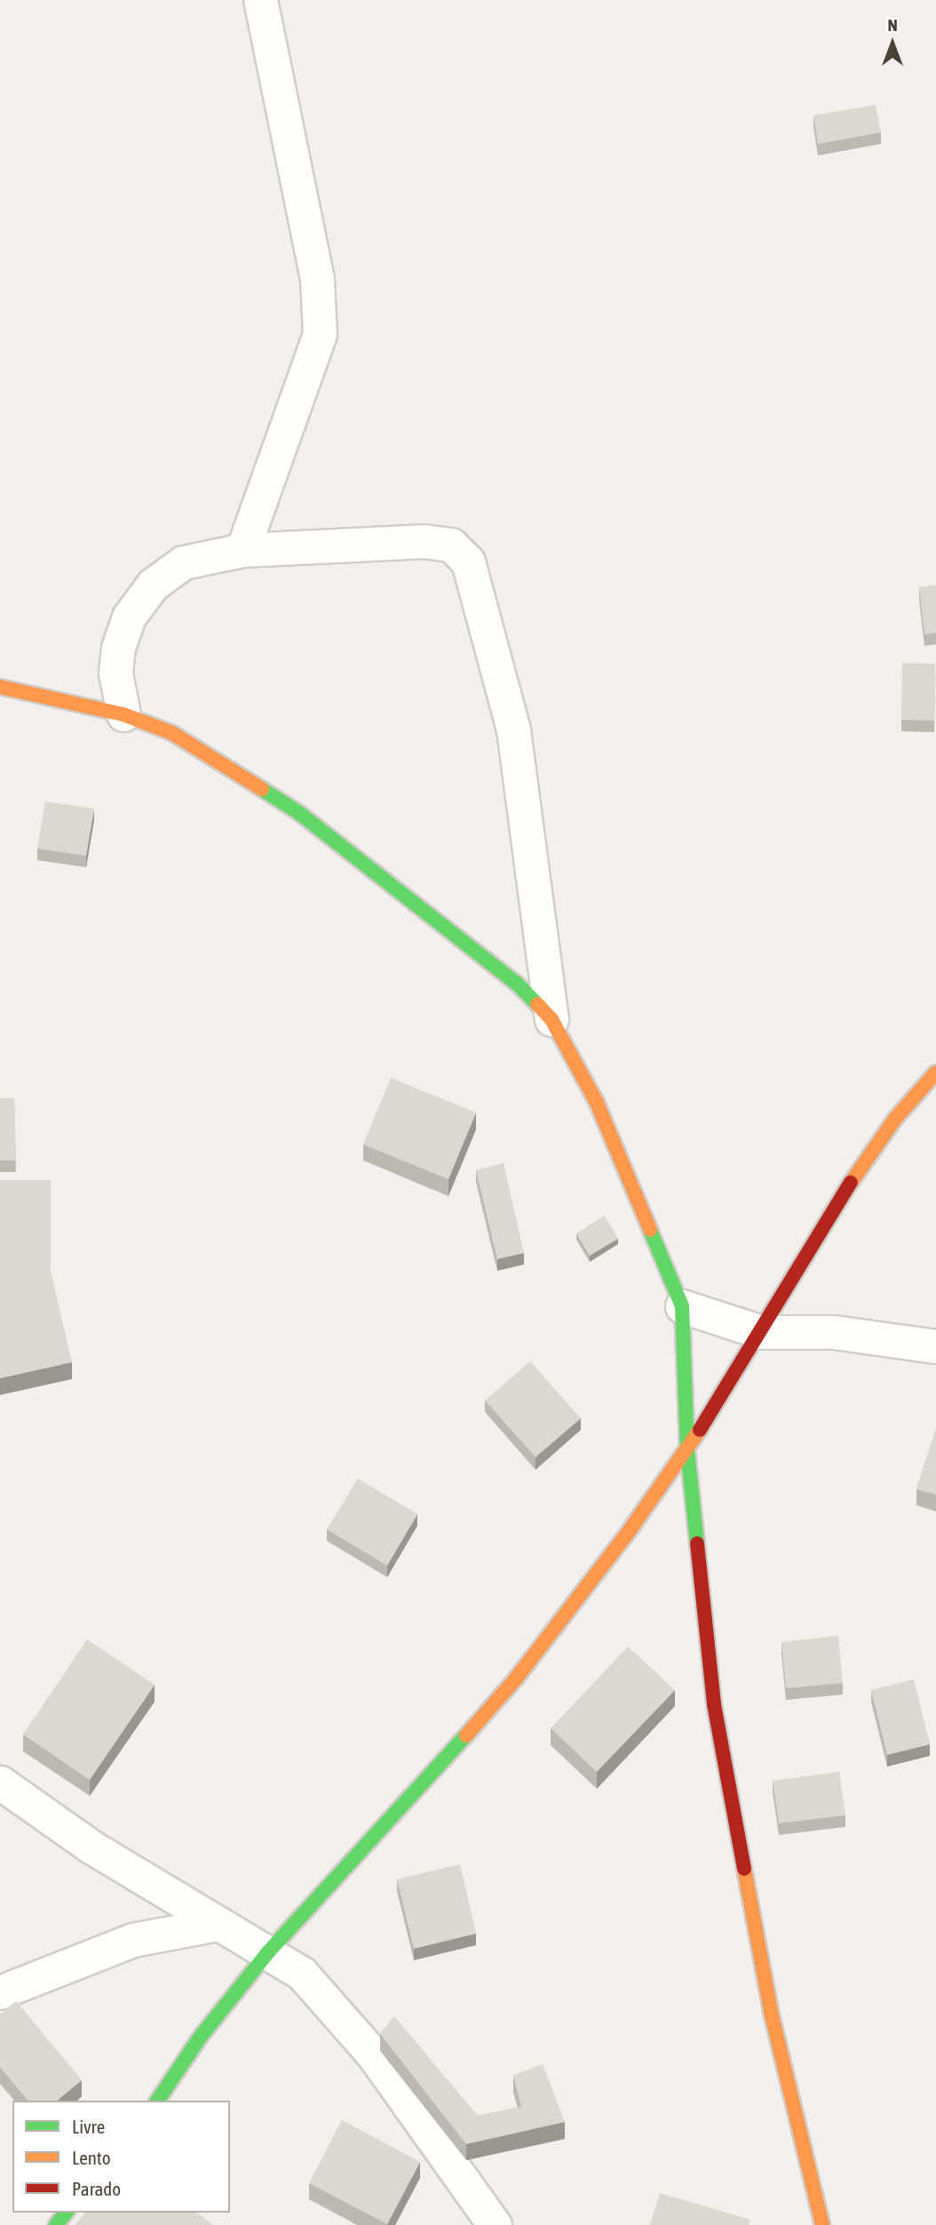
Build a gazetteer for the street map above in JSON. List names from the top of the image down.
{
  "legend": ["Livre", "Lento", "Parado"],
  "north": "top"
}
